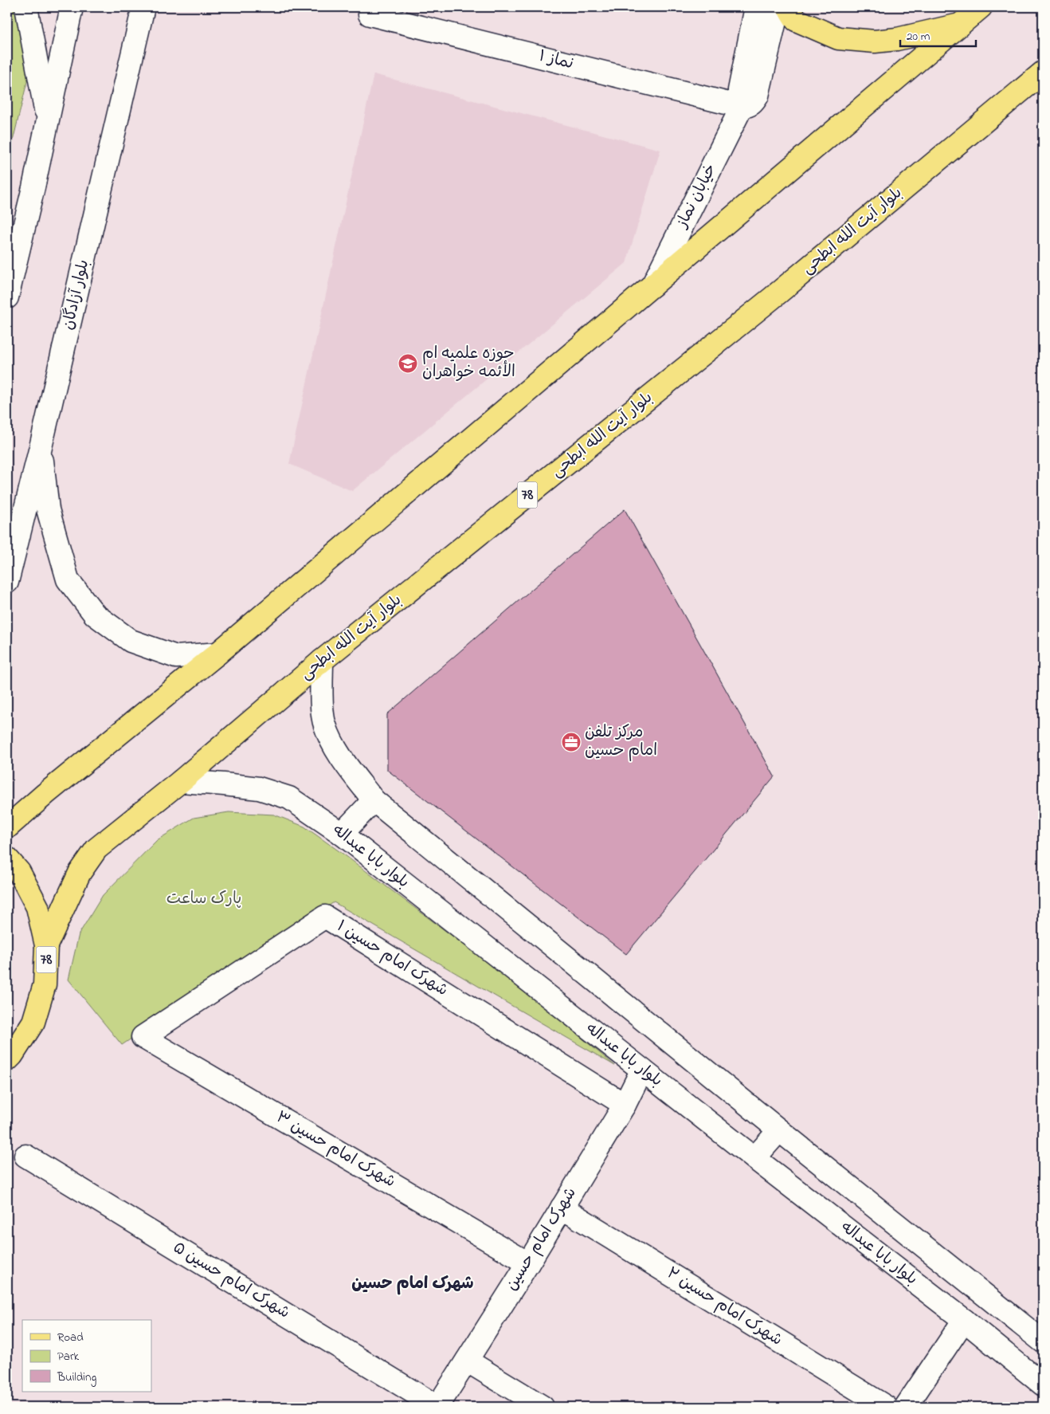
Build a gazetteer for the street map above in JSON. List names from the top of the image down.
{
  "streets": {
    "main road": ["بلوار آیت الله ابطحی", "78"],
    "street": [
      "نماز ۱",
      "خیابان نماز",
      "بلوار آزادگان",
      "بلوار بابا عبداله",
      "شهرک امام حسین ۱",
      "شهرک امام حسین ۳",
      "شهرک امام حسین",
      "شهرک امام حسین ۵",
      "شهرک امام حسین ۲"
    ]
  },
  "crossings": [
    ["نماز ۱", "خیابان نماز"],
    ["بلوار آیت الله ابطحی", "78"],
    ["بلوار آیت الله ابطحی", "بلوار بابا عبداله"],
    ["بلوار بابا عبداله", "شهرک امام حسین"],
    ["شهرک امام حسین ۱", "شهرک امام حسین ۳"],
    ["شهرک امام حسین ۱", "شهرک امام حسین"],
    ["شهرک امام حسین ۳", "شهرک امام حسین"],
    ["شهرک امام حسین", "شهرک امام حسین ۵"],
    ["شهرک امام حسین", "شهرک امام حسین ۲"]
  ],
  "districts": ["شهرک امام حسین"],
  "parks": ["پارک ساعت"],
  "places": {
    "school or university": ["حوزه علمیه ام الأئمه خواهران"],
    "office": ["مرکز تلفن امام حسین"]
  },
  "legend": ["Road", "Park", "Building"],
  "scale_bar": "20 m"
}
